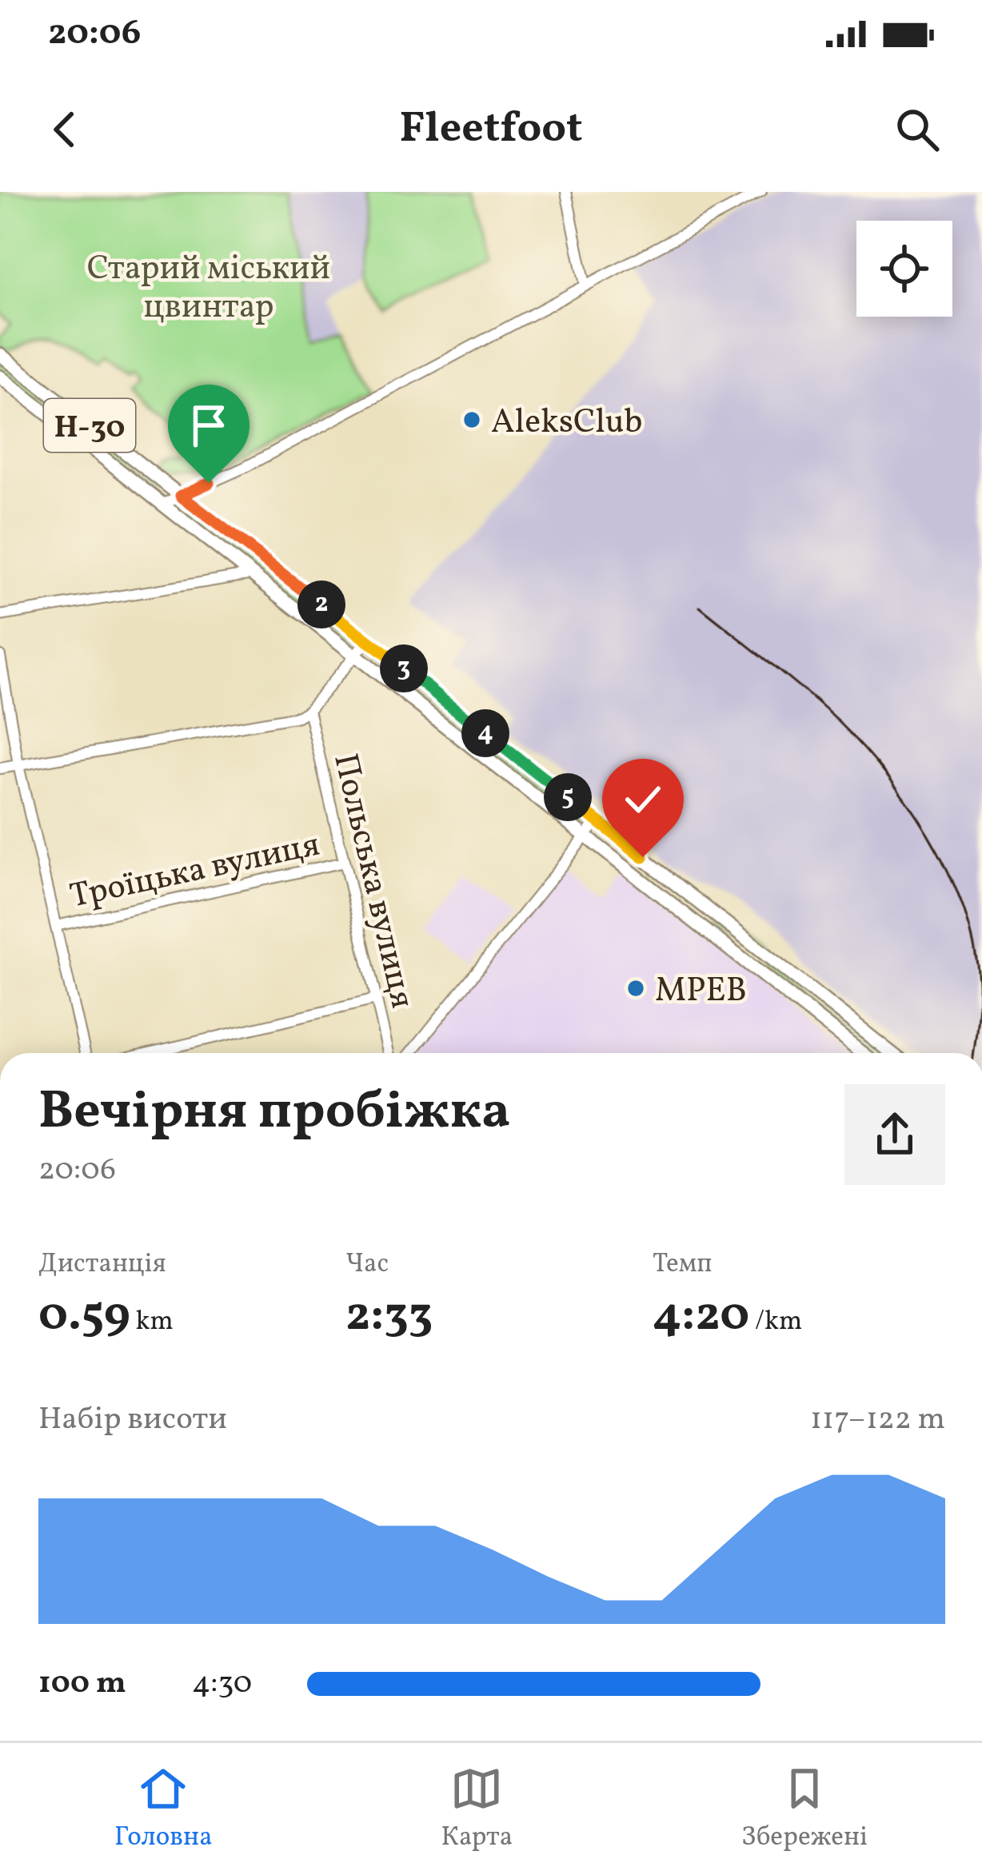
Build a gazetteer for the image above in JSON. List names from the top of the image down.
{
  "streets": {
    "main road": ["Н-30"],
    "street": ["Троїцька вулиця", "Польська вулиця"]
  },
  "crossings": [
    ["Троїцька вулиця", "Польська вулиця"]
  ],
  "parks": ["Старий міський цвинтар"],
  "places": ["AleksClub", "МРЕВ"],
  "page": {
    "status": "20:06",
    "header": "Fleetfoot",
    "pins": [
      "2",
      "3",
      "4",
      "5"
    ],
    "heading": ["Вечірня пробіжка", "20:06"],
    "stats": [
      ["Дистанція", "0.59 km"],
      ["Час", "2:33"],
      ["Темп", "4:20 /km"]
    ],
    "chart": ["Набір висоти", "117–122 m"],
    "list": [
      {
        "name": "100 m",
        "note": "4:30"
      }
    ],
    "tabs": ["Головна", "Карта", "Збережені"]
  }
}
